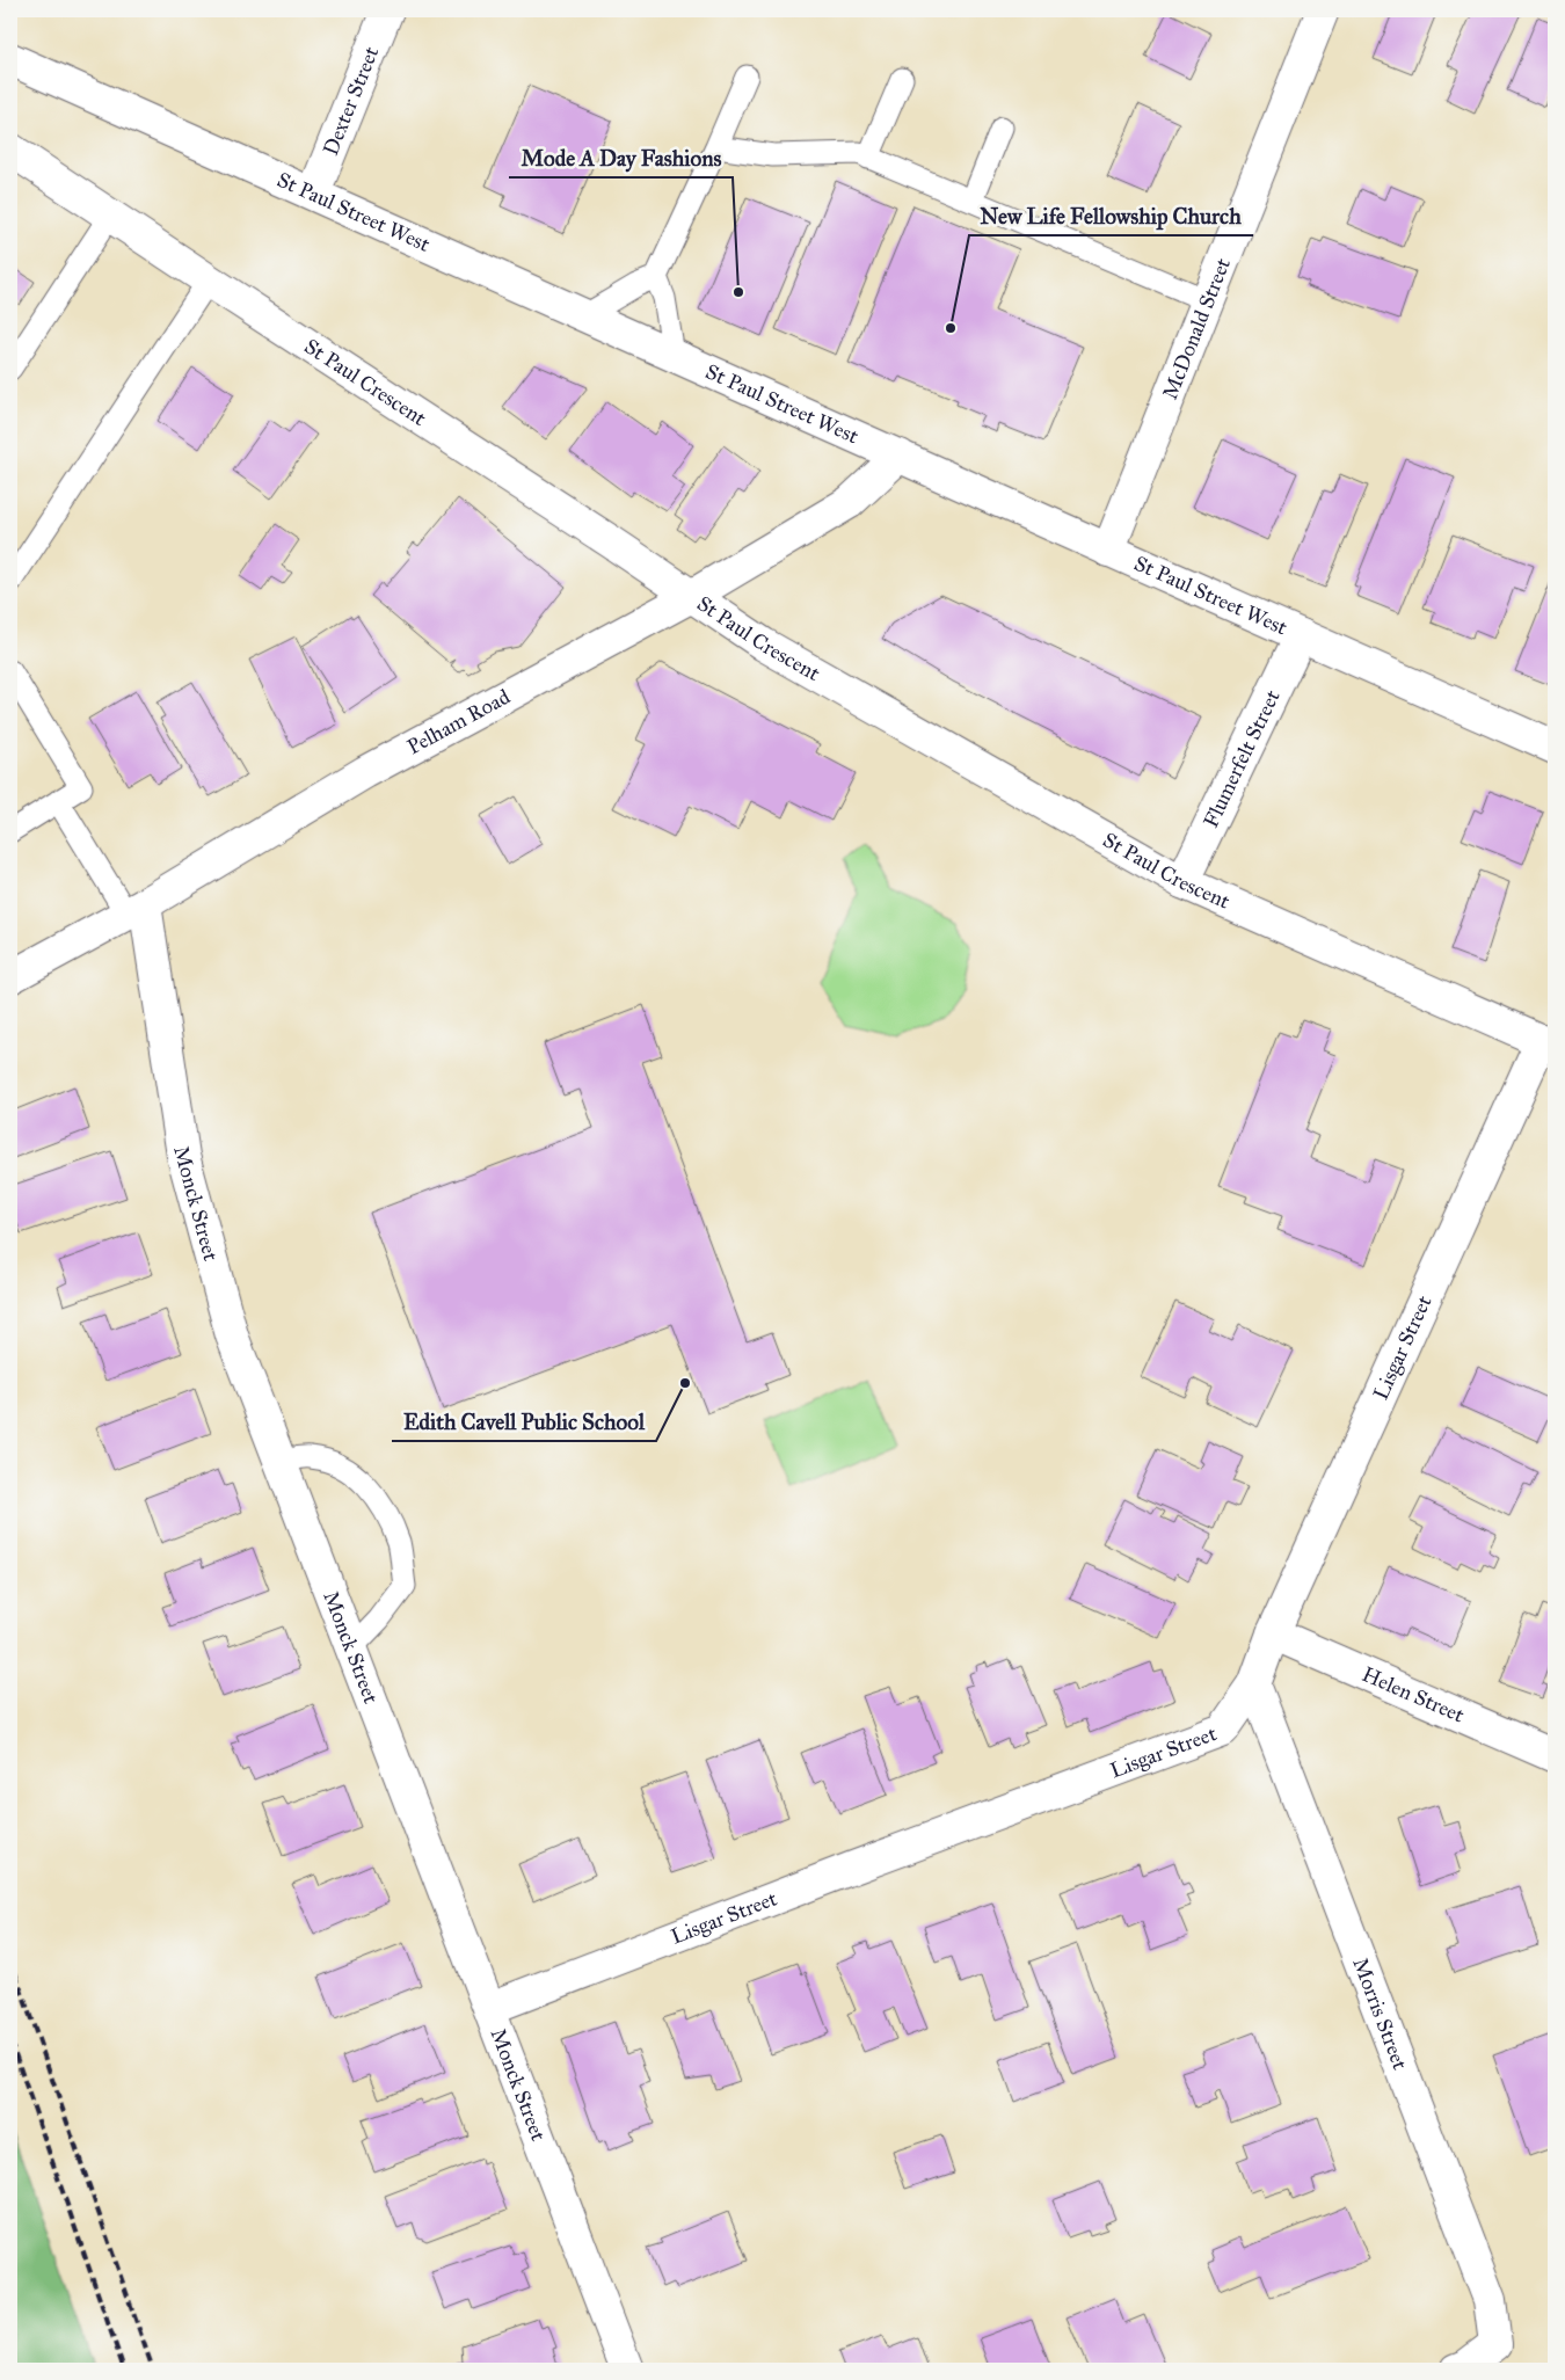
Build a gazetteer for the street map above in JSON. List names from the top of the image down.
{
  "streets": {
    "street": [
      "Dexter Street",
      "St Paul Street West",
      "McDonald Street",
      "St Paul Crescent",
      "Pelham Road",
      "Flumerfelt Street",
      "Monck Street",
      "Lisgar Street",
      "Helen Street",
      "Morris Street"
    ]
  },
  "crossings": [
    ["Dexter Street", "St Paul Street West"],
    ["St Paul Street West", "McDonald Street"],
    ["St Paul Street West", "Pelham Road"],
    ["St Paul Street West", "Flumerfelt Street"],
    ["St Paul Crescent", "Pelham Road"],
    ["St Paul Crescent", "Flumerfelt Street"],
    ["St Paul Crescent", "Lisgar Street"],
    ["Pelham Road", "Monck Street"],
    ["Monck Street", "Lisgar Street"],
    ["Lisgar Street", "Helen Street"],
    ["Lisgar Street", "Morris Street"]
  ],
  "places": ["Mode A Day Fashions", "New Life Fellowship Church", "Edith Cavell Public School"]
}
